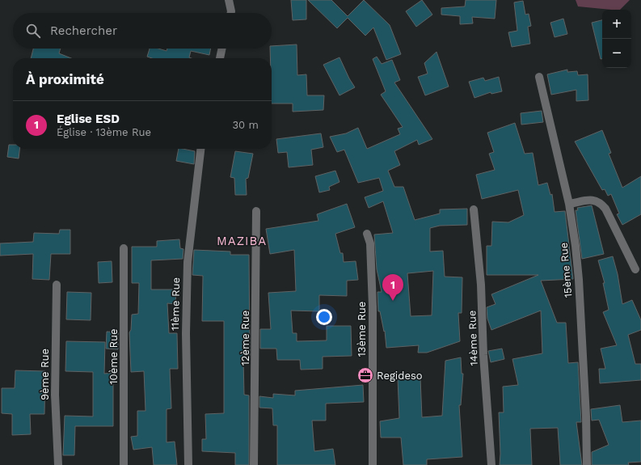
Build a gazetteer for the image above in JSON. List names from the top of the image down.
{
  "streets": {
    "street": [
      "15ème Rue",
      "11ème Rue",
      "13ème Rue",
      "12ème Rue",
      "14ème Rue",
      "10ème Rue",
      "9ème Rue"
    ]
  },
  "districts": ["MAZIBA"],
  "places": {
    "office": ["Regideso"]
  },
  "page": {
    "map_buttons": ["+", "−"],
    "search": "Rechercher",
    "heading": "À proximité",
    "list": [
      {
        "mark": "1",
        "name": "Eglise ESD",
        "note": "Église · 13ème Rue",
        "value": "30 m"
      }
    ],
    "pins": "1"
  }
}
